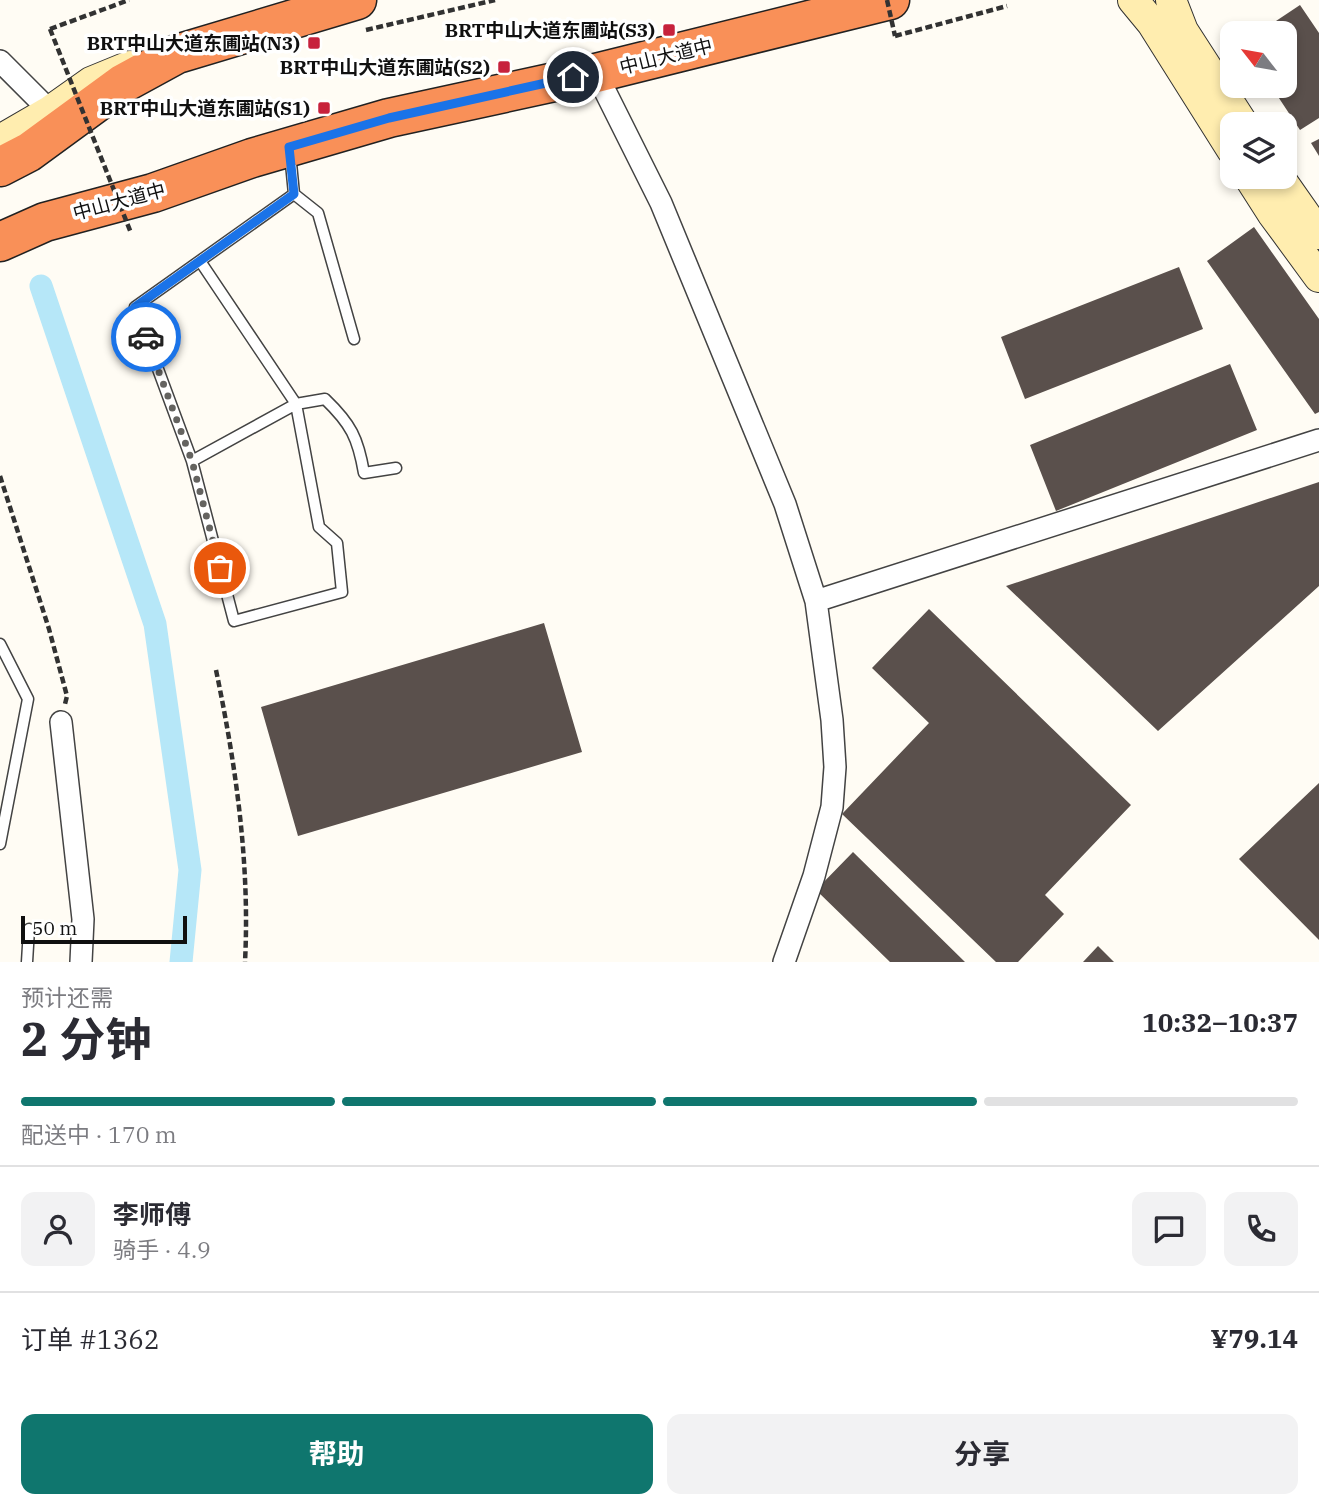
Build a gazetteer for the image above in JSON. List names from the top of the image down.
{
  "streets": {
    "highway": ["中山大道中"]
  },
  "places": {
    "transit": [
      "BRT中山大道东圃站(S3)",
      "BRT中山大道东圃站(N3)",
      "BRT中山大道东圃站(S2)",
      "BRT中山大道东圃站(S1)"
    ]
  },
  "scale_bar": "50 m",
  "north": "top left",
  "page": {
    "scale": "50 m",
    "heading": ["2 分钟", "预计还需", "10:32–10:37"],
    "panel": [
      "李师傅",
      "骑手 · 4.9",
      "订单 #1362",
      "¥79.14"
    ],
    "bar": "配送中 · 170 m",
    "buttons": ["帮助", "分享"]
  }
}
